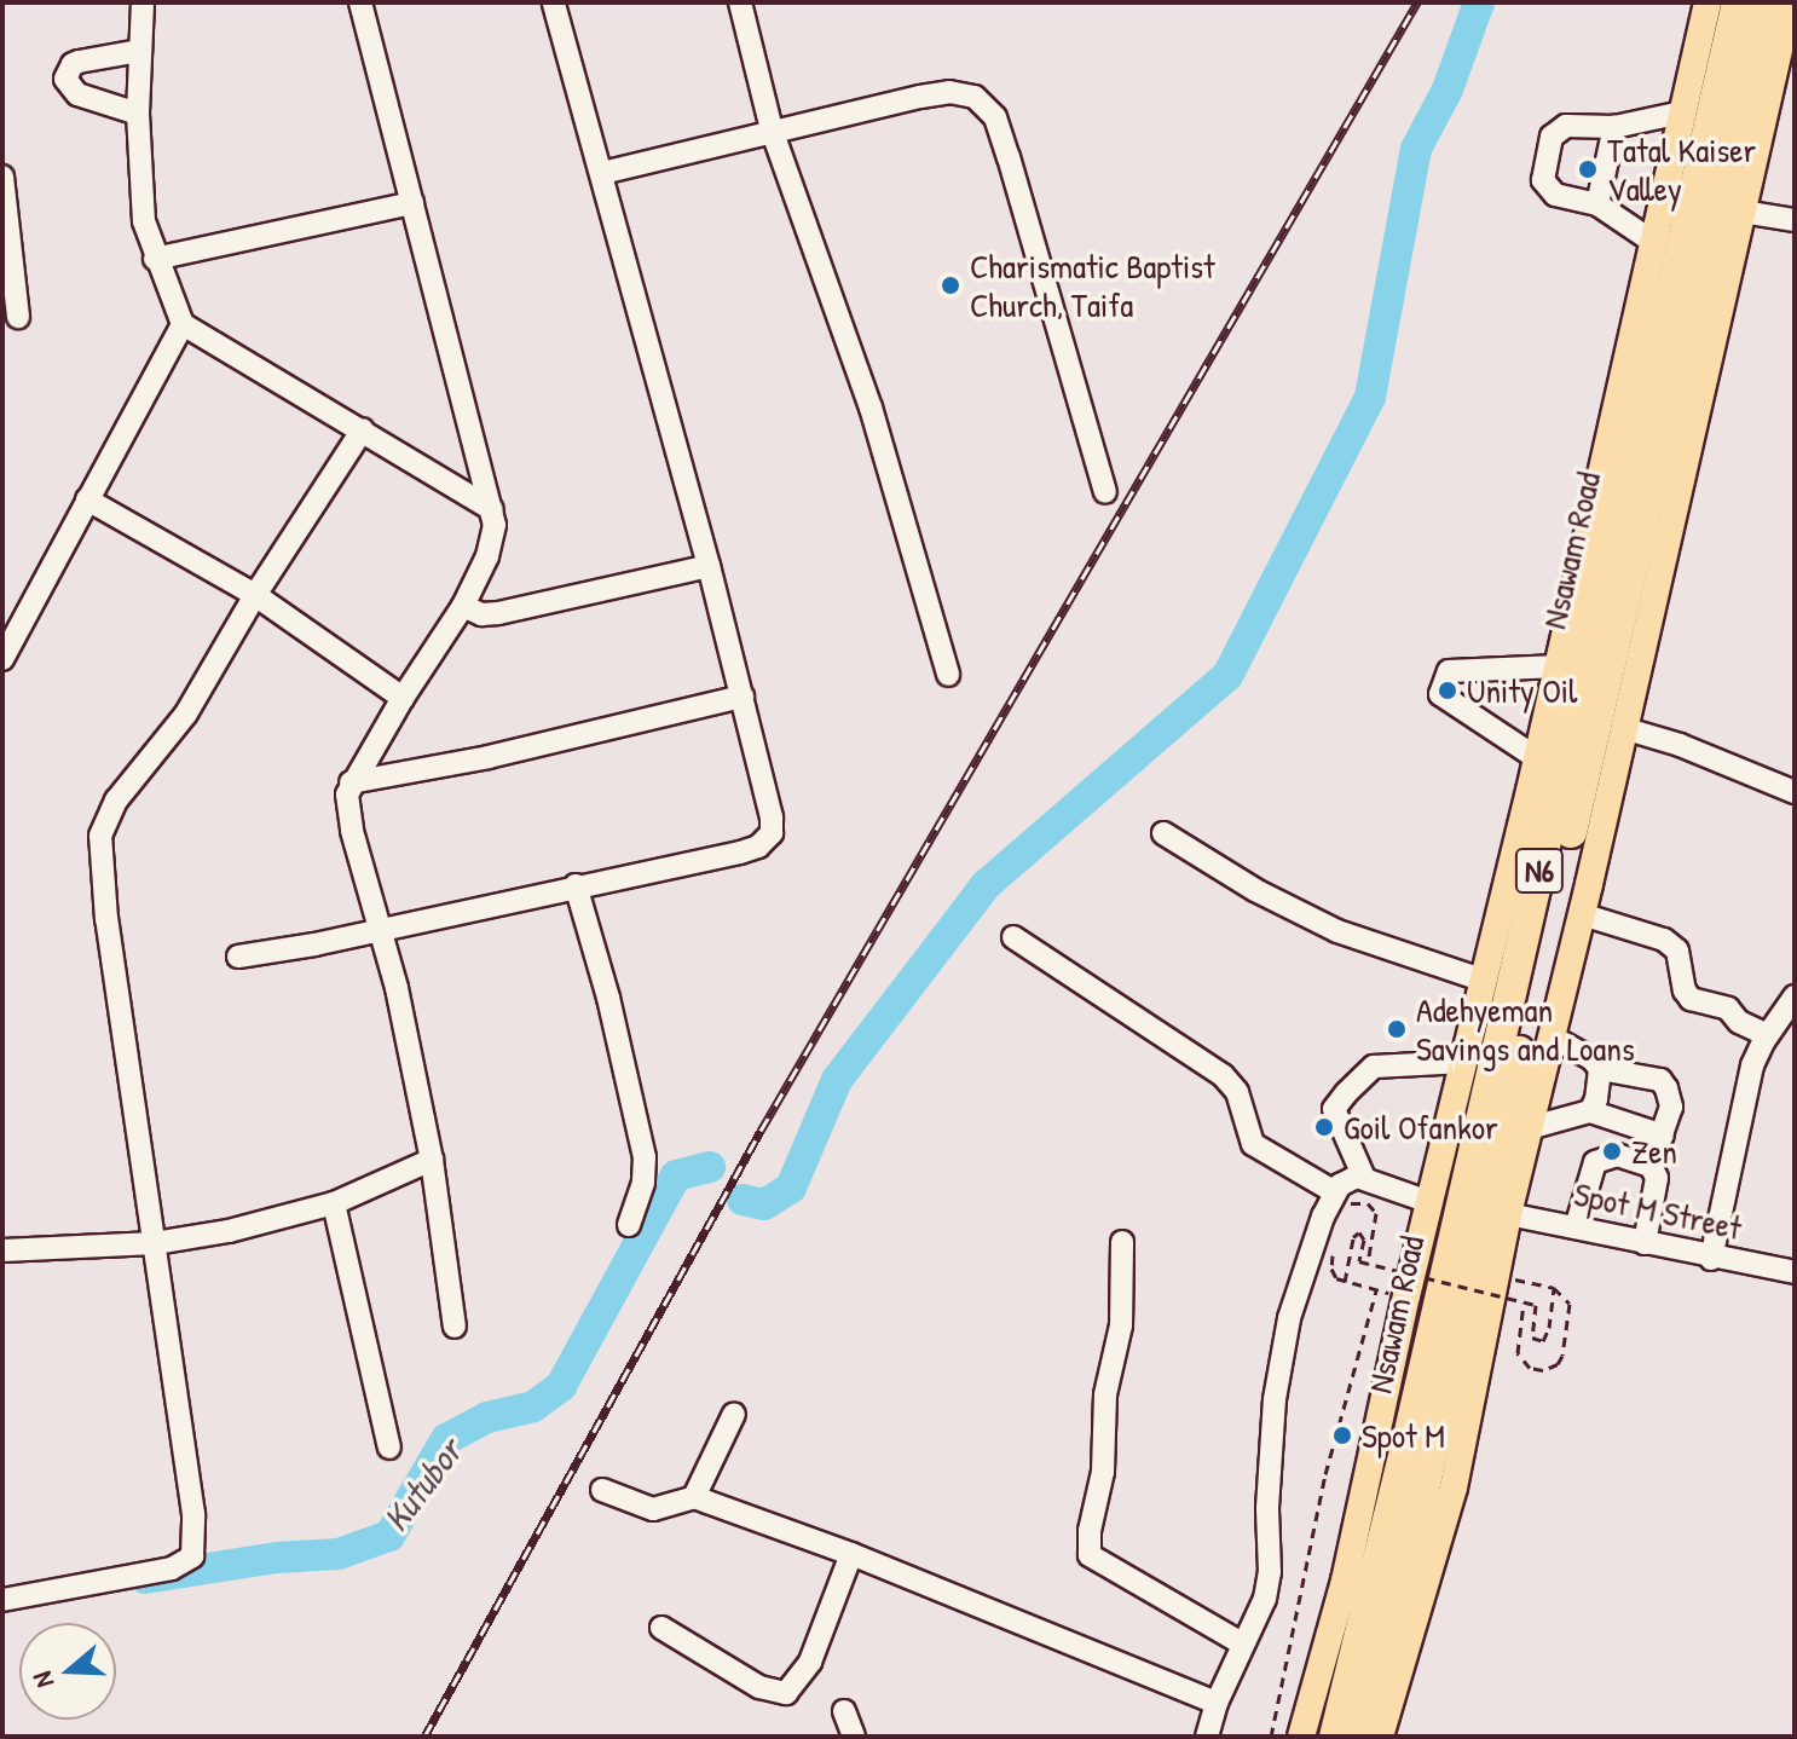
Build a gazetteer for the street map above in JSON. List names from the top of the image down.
{
  "streets": {
    "highway": ["Nsawam Road", "N6"],
    "street": ["Spot M Street"]
  },
  "water": ["Kutubor"],
  "places": [
    "Tatal Kaiser Valley",
    "Charismatic Baptist Church, Taifa",
    "Unity Oil",
    "Adehyeman Savings and Loans",
    "Goil Ofankor",
    "Zen",
    "Spot M"
  ],
  "north": "left"
}
